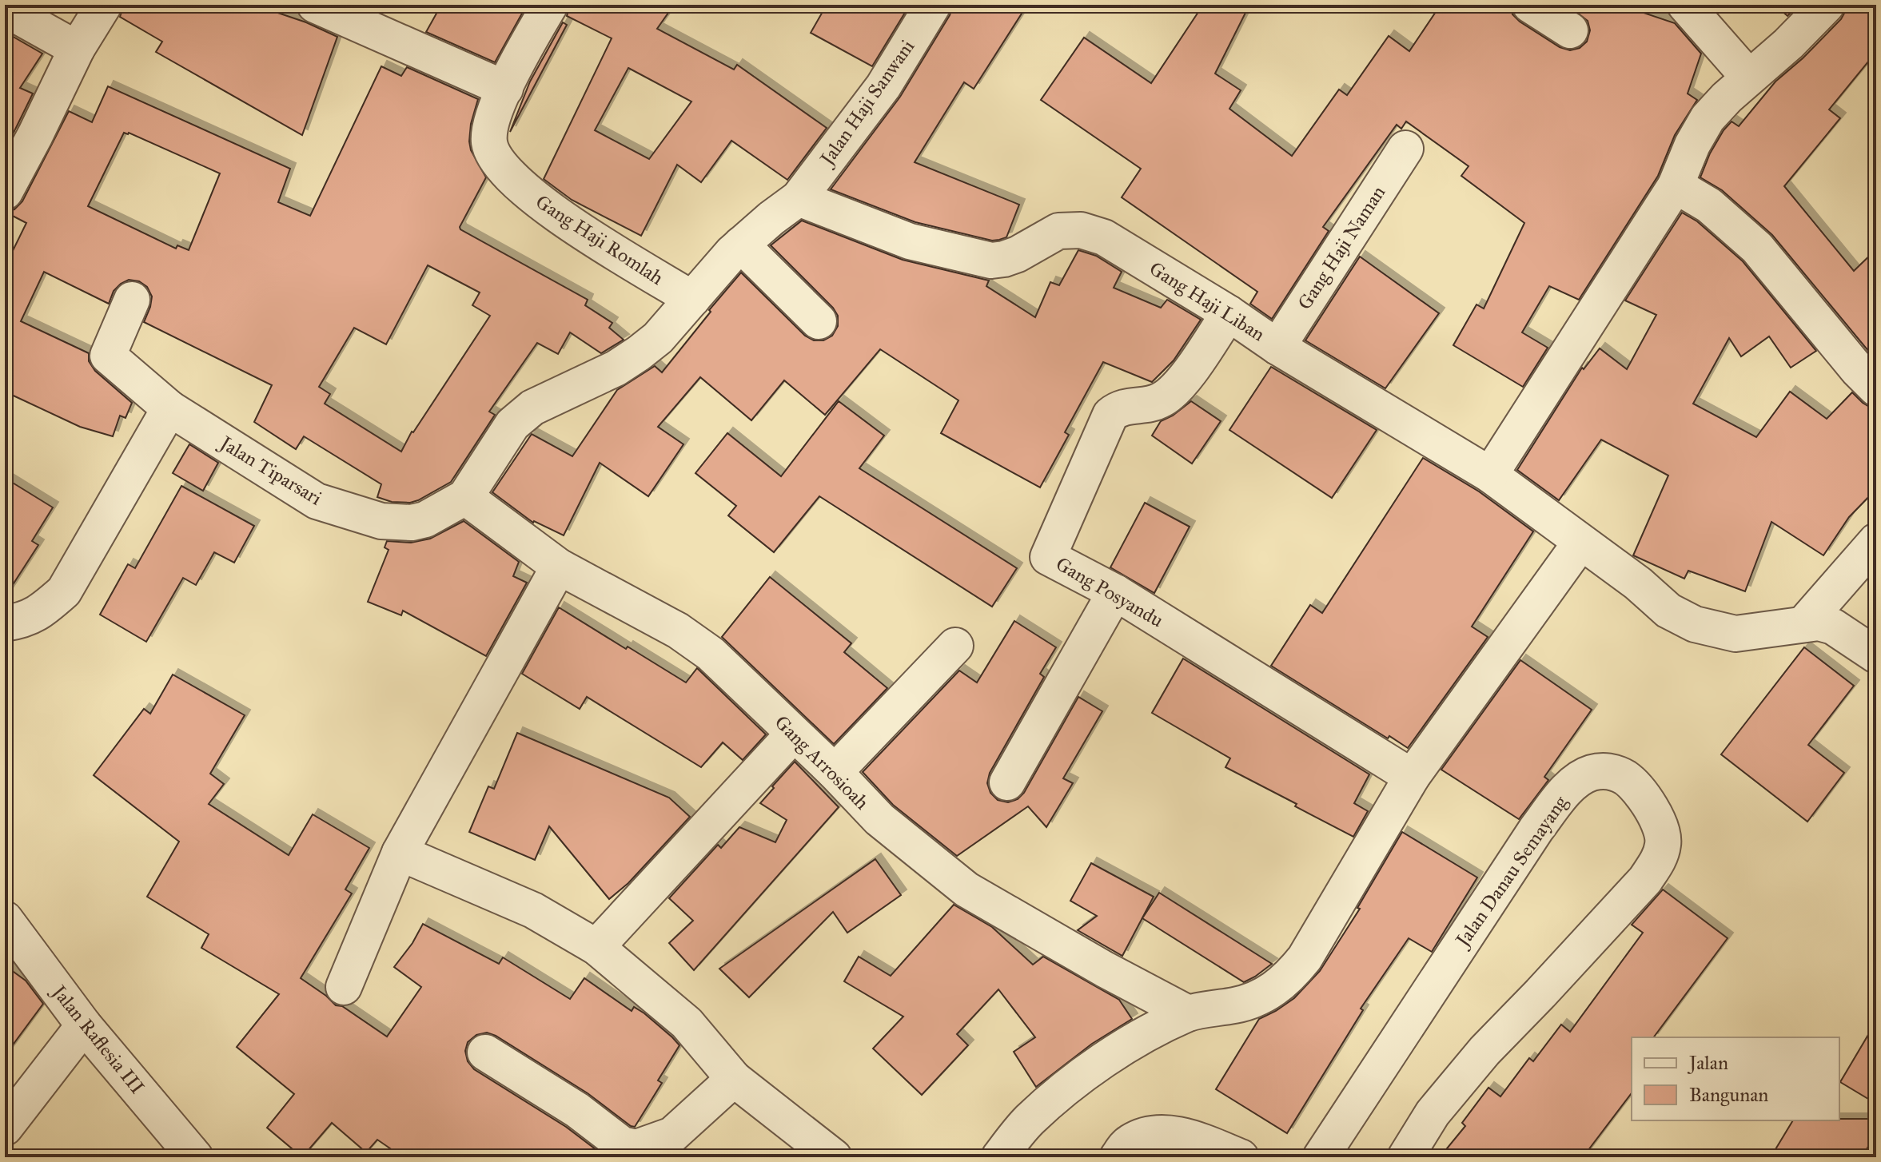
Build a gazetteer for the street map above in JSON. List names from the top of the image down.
{
  "streets": {
    "street": [
      "Jalan Haji Sanwani",
      "Gang Haji Romlah",
      "Gang Haji Naman",
      "Gang Haji Liban",
      "Jalan Tiparsari",
      "Gang Posyandu",
      "Gang Arrosioah",
      "Jalan Danau Semayang",
      "Jalan Raflesia III"
    ]
  },
  "crossings": [
    ["Jalan Haji Sanwani", "Gang Haji Liban"],
    ["Jalan Haji Sanwani", "Jalan Tiparsari"],
    ["Gang Haji Romlah", "Jalan Tiparsari"],
    ["Gang Haji Naman", "Gang Haji Liban"],
    ["Gang Haji Liban", "Jalan Tiparsari"],
    ["Gang Haji Liban", "Gang Posyandu"],
    ["Jalan Tiparsari", "Gang Arrosioah"]
  ],
  "legend": ["Jalan", "Bangunan"]
}
